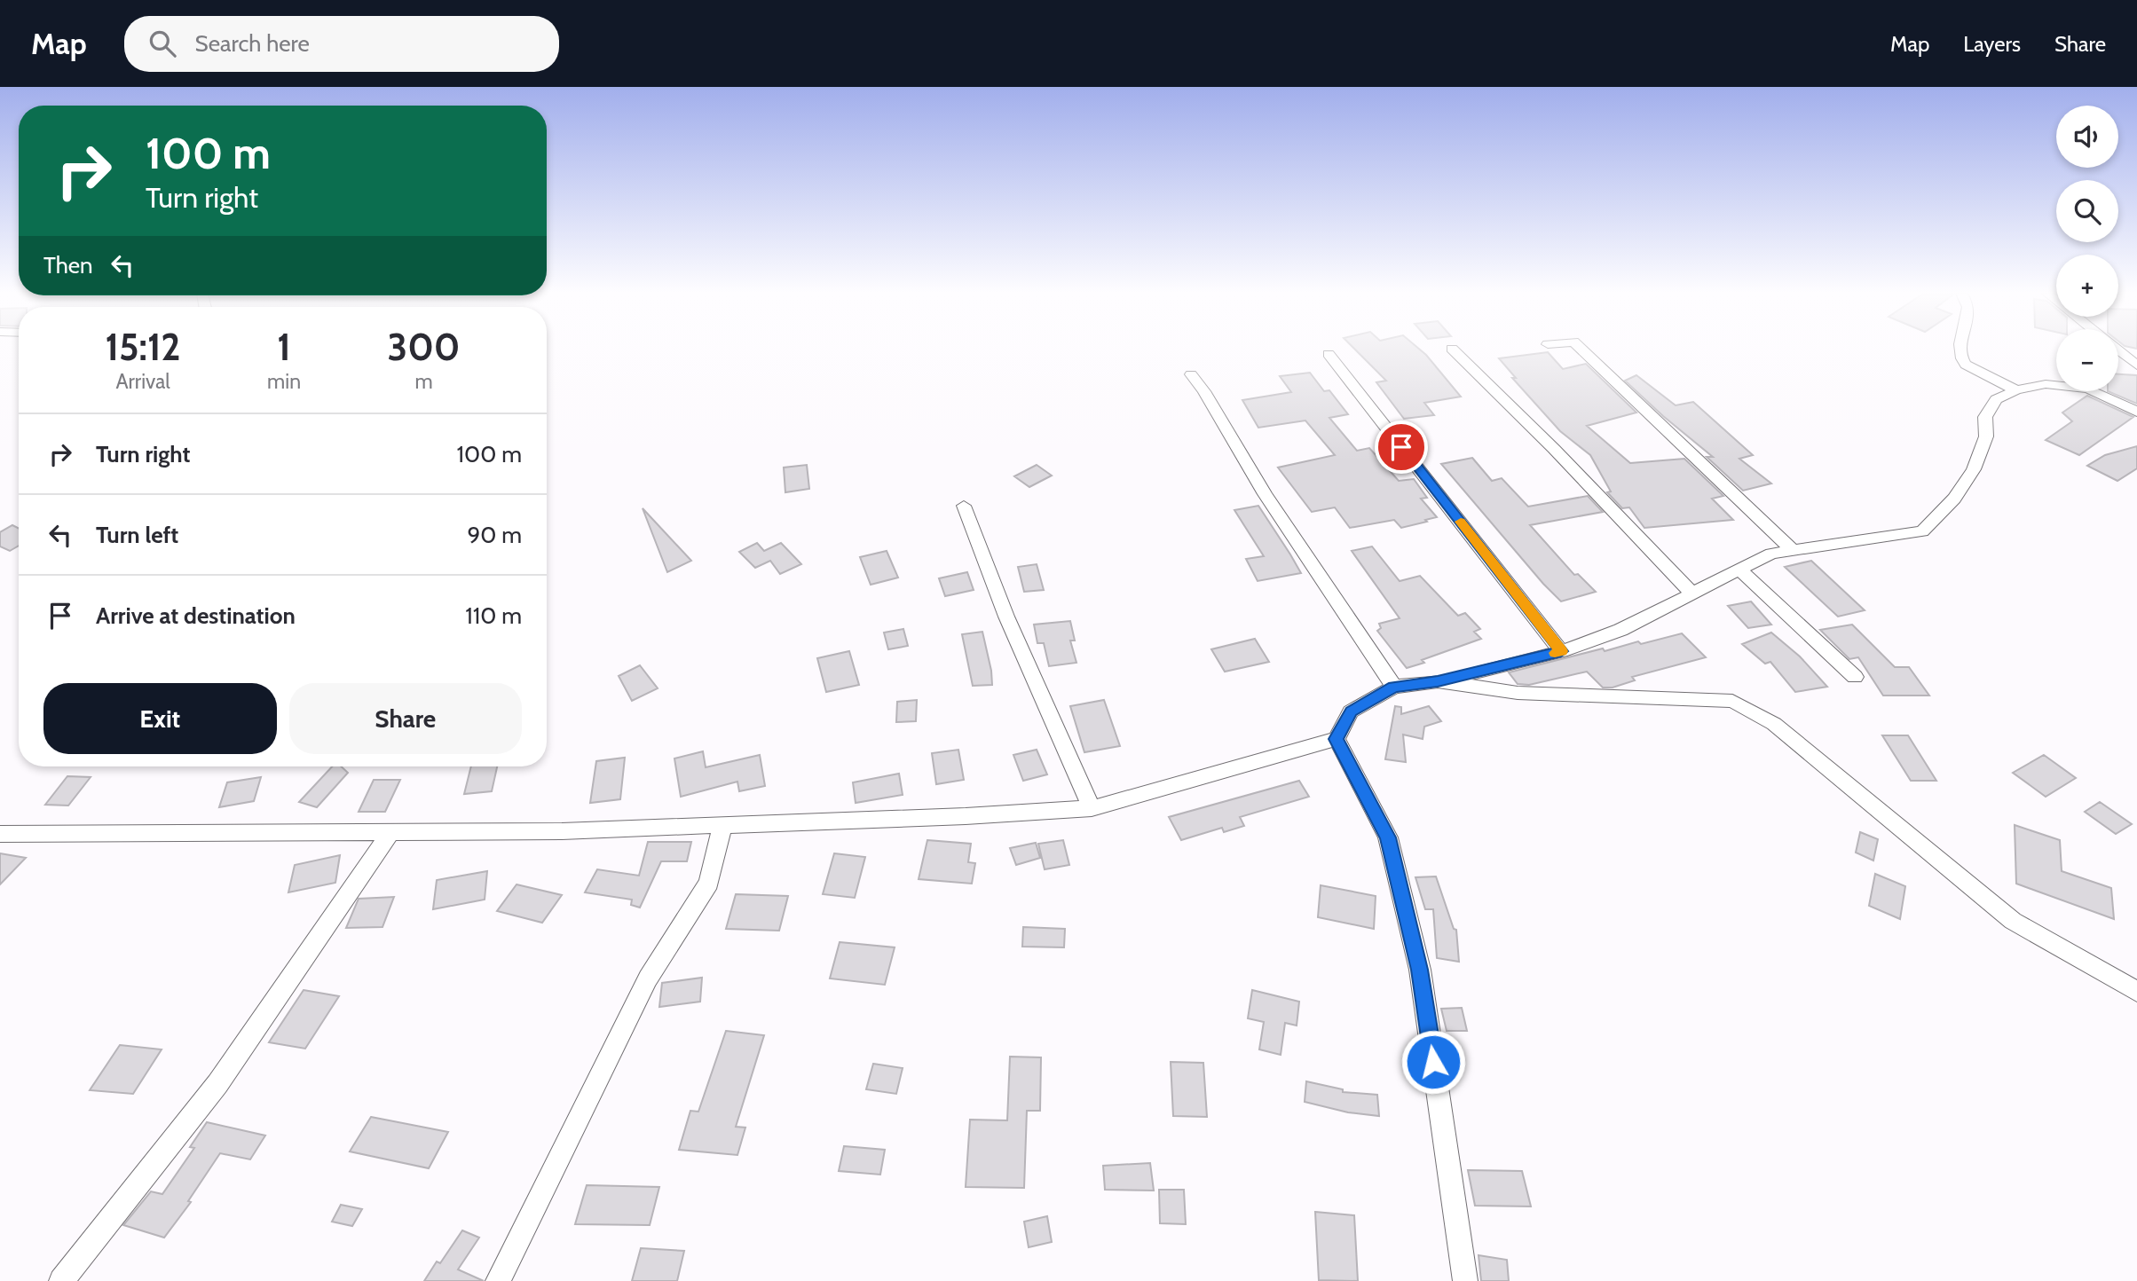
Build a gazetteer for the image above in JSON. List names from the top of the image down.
{
  "page": {
    "header": "Map",
    "search": "Search here",
    "nav": ["Map", "Layers", "Share"],
    "map_buttons": ["+", "−"],
    "turn": ["100 m", "Turn right"],
    "then": "Then",
    "eta": [
      "15:12",
      "Arrival",
      "1",
      "min",
      "300",
      "m"
    ],
    "list": [
      {
        "name": "Turn right",
        "value": "100 m"
      },
      {
        "name": "Turn left",
        "value": "90 m"
      },
      {
        "name": "Arrive at destination",
        "value": "110 m"
      }
    ],
    "buttons": ["Exit", "Share"]
  }
}
